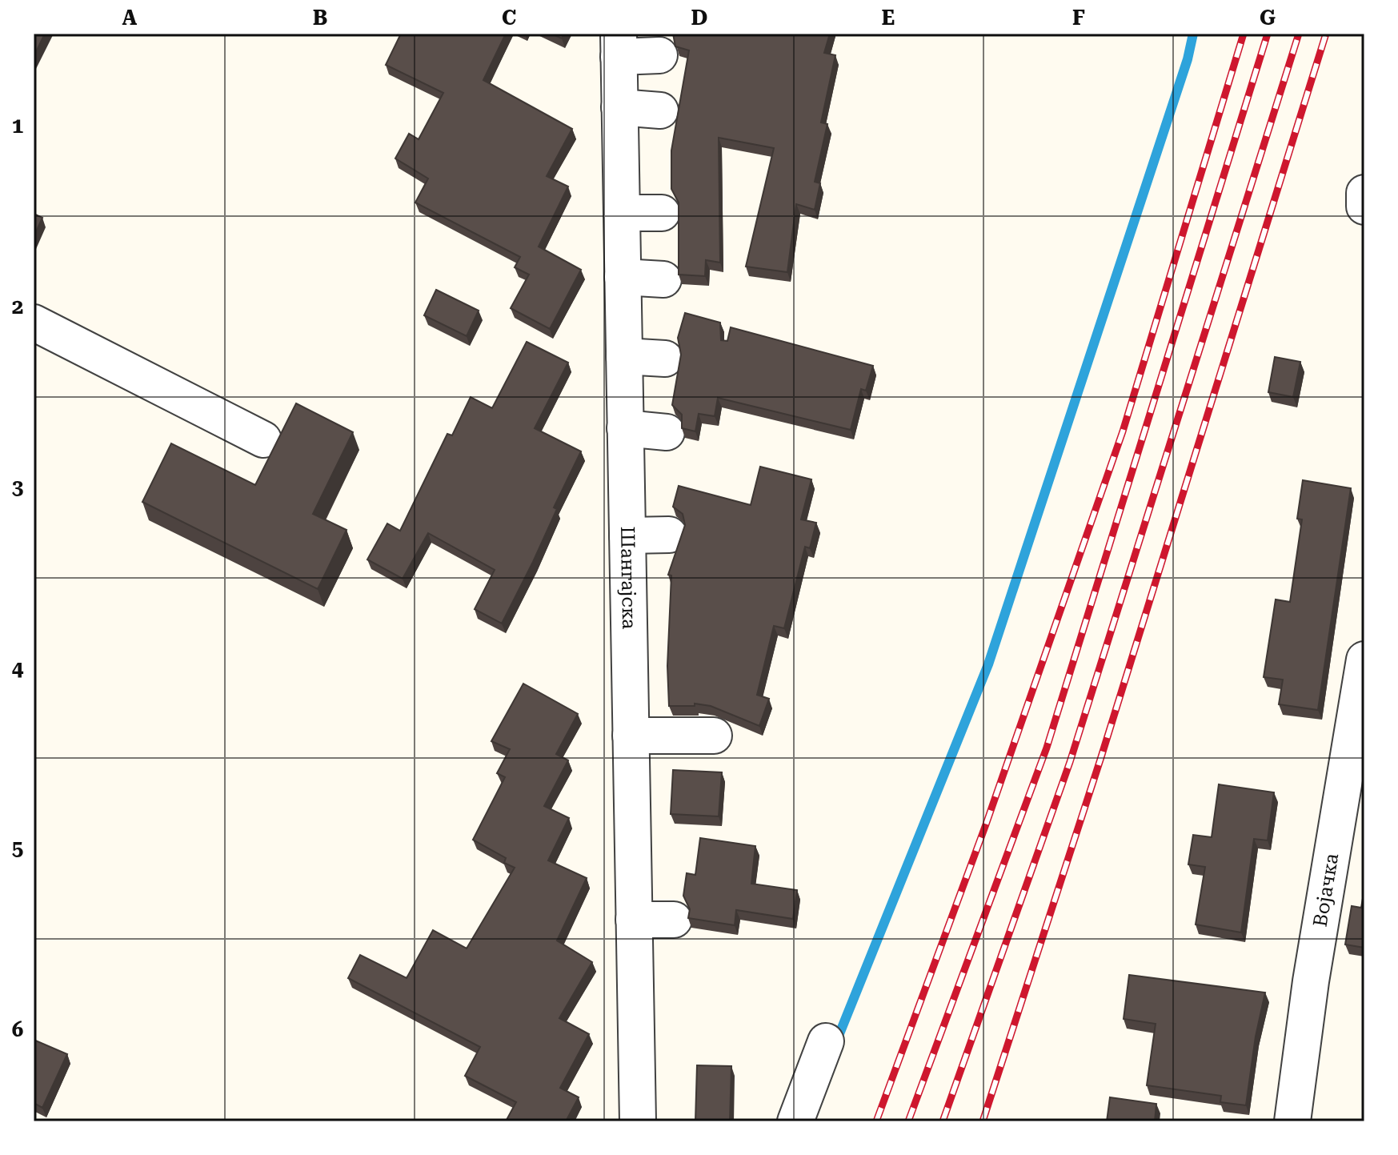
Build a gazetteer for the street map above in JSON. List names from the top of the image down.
{
  "streets": {
    "street": ["Шангајска", "Војачка"]
  },
  "grid": {
    "columns": [
      "A",
      "B",
      "C",
      "D",
      "E",
      "F",
      "G"
    ],
    "rows": [
      "1",
      "2",
      "3",
      "4",
      "5",
      "6"
    ]
  }
}
